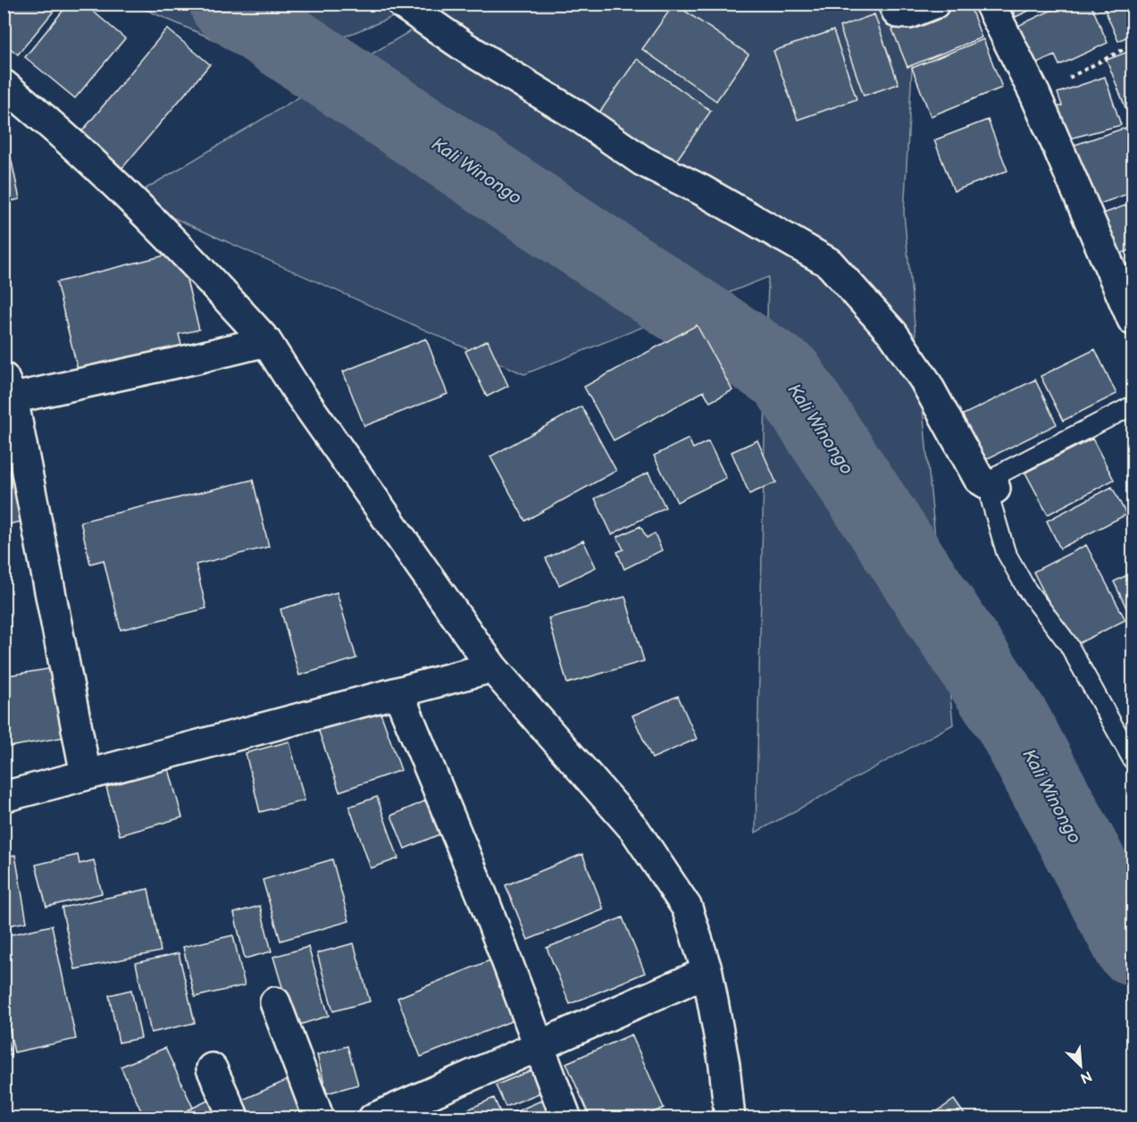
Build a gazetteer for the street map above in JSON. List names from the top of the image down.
{
  "water": ["Kali Winongo"],
  "north": "bottom right"
}
